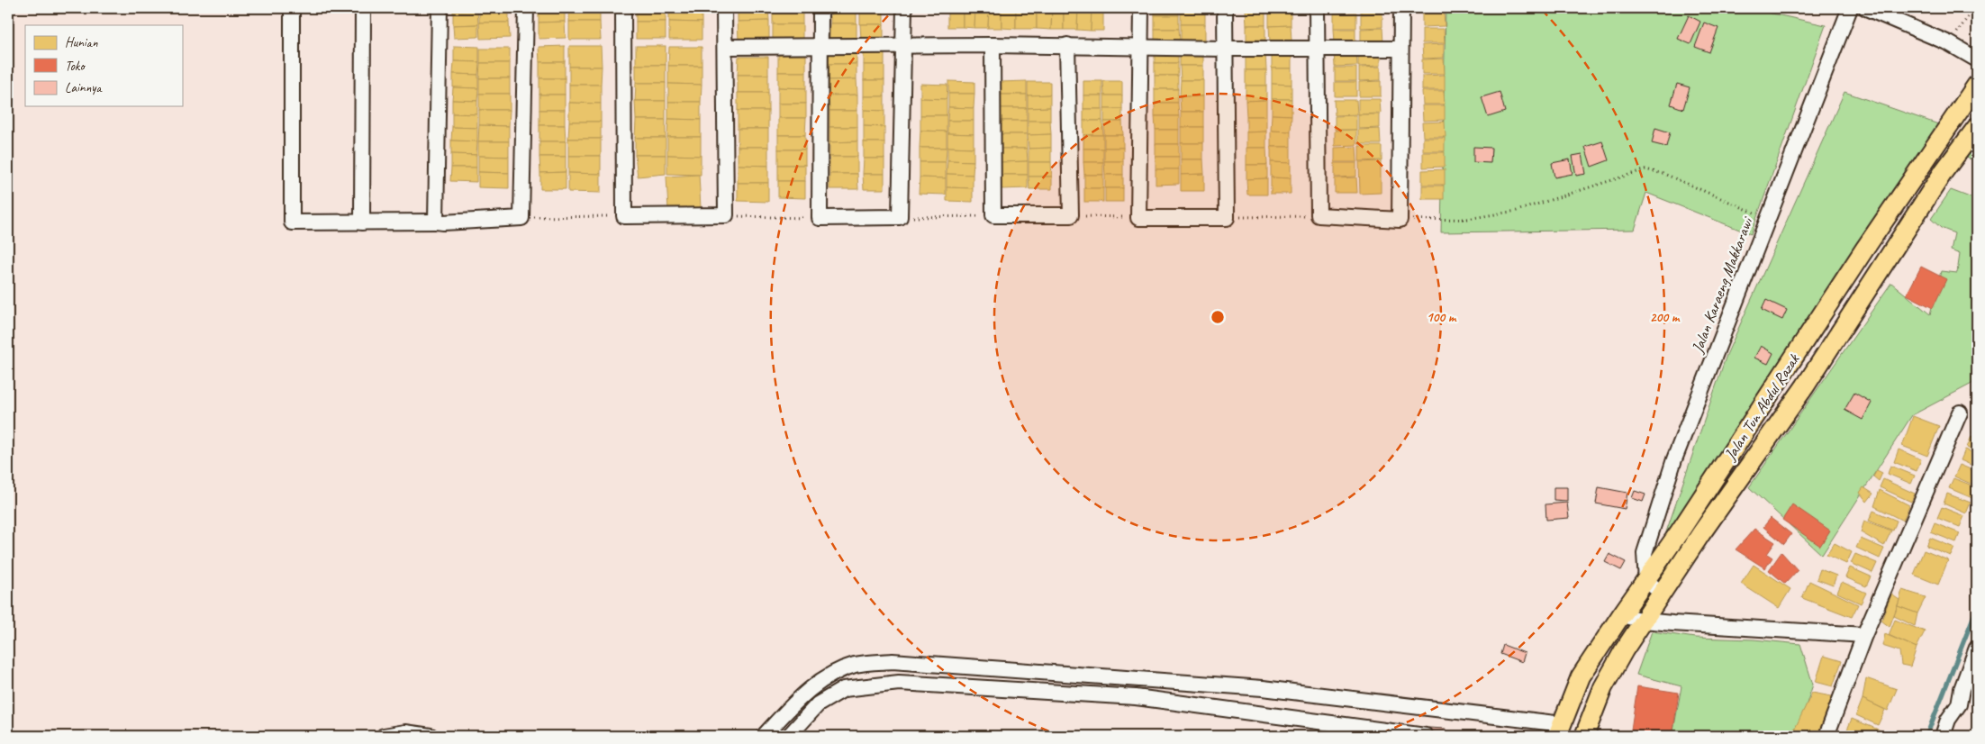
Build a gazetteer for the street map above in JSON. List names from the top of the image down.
{
  "streets": {
    "main road": ["Jalan Tun Abdul Razak"],
    "street": ["Jalan Karaeng Makkarawi"]
  },
  "crossings": [
    ["Jalan Karaeng Makkarawi", "Jalan Tun Abdul Razak"]
  ],
  "legend": ["Hunian", "Toko", "Lainnya"],
  "rings": ["100 m", "200 m"]
}
